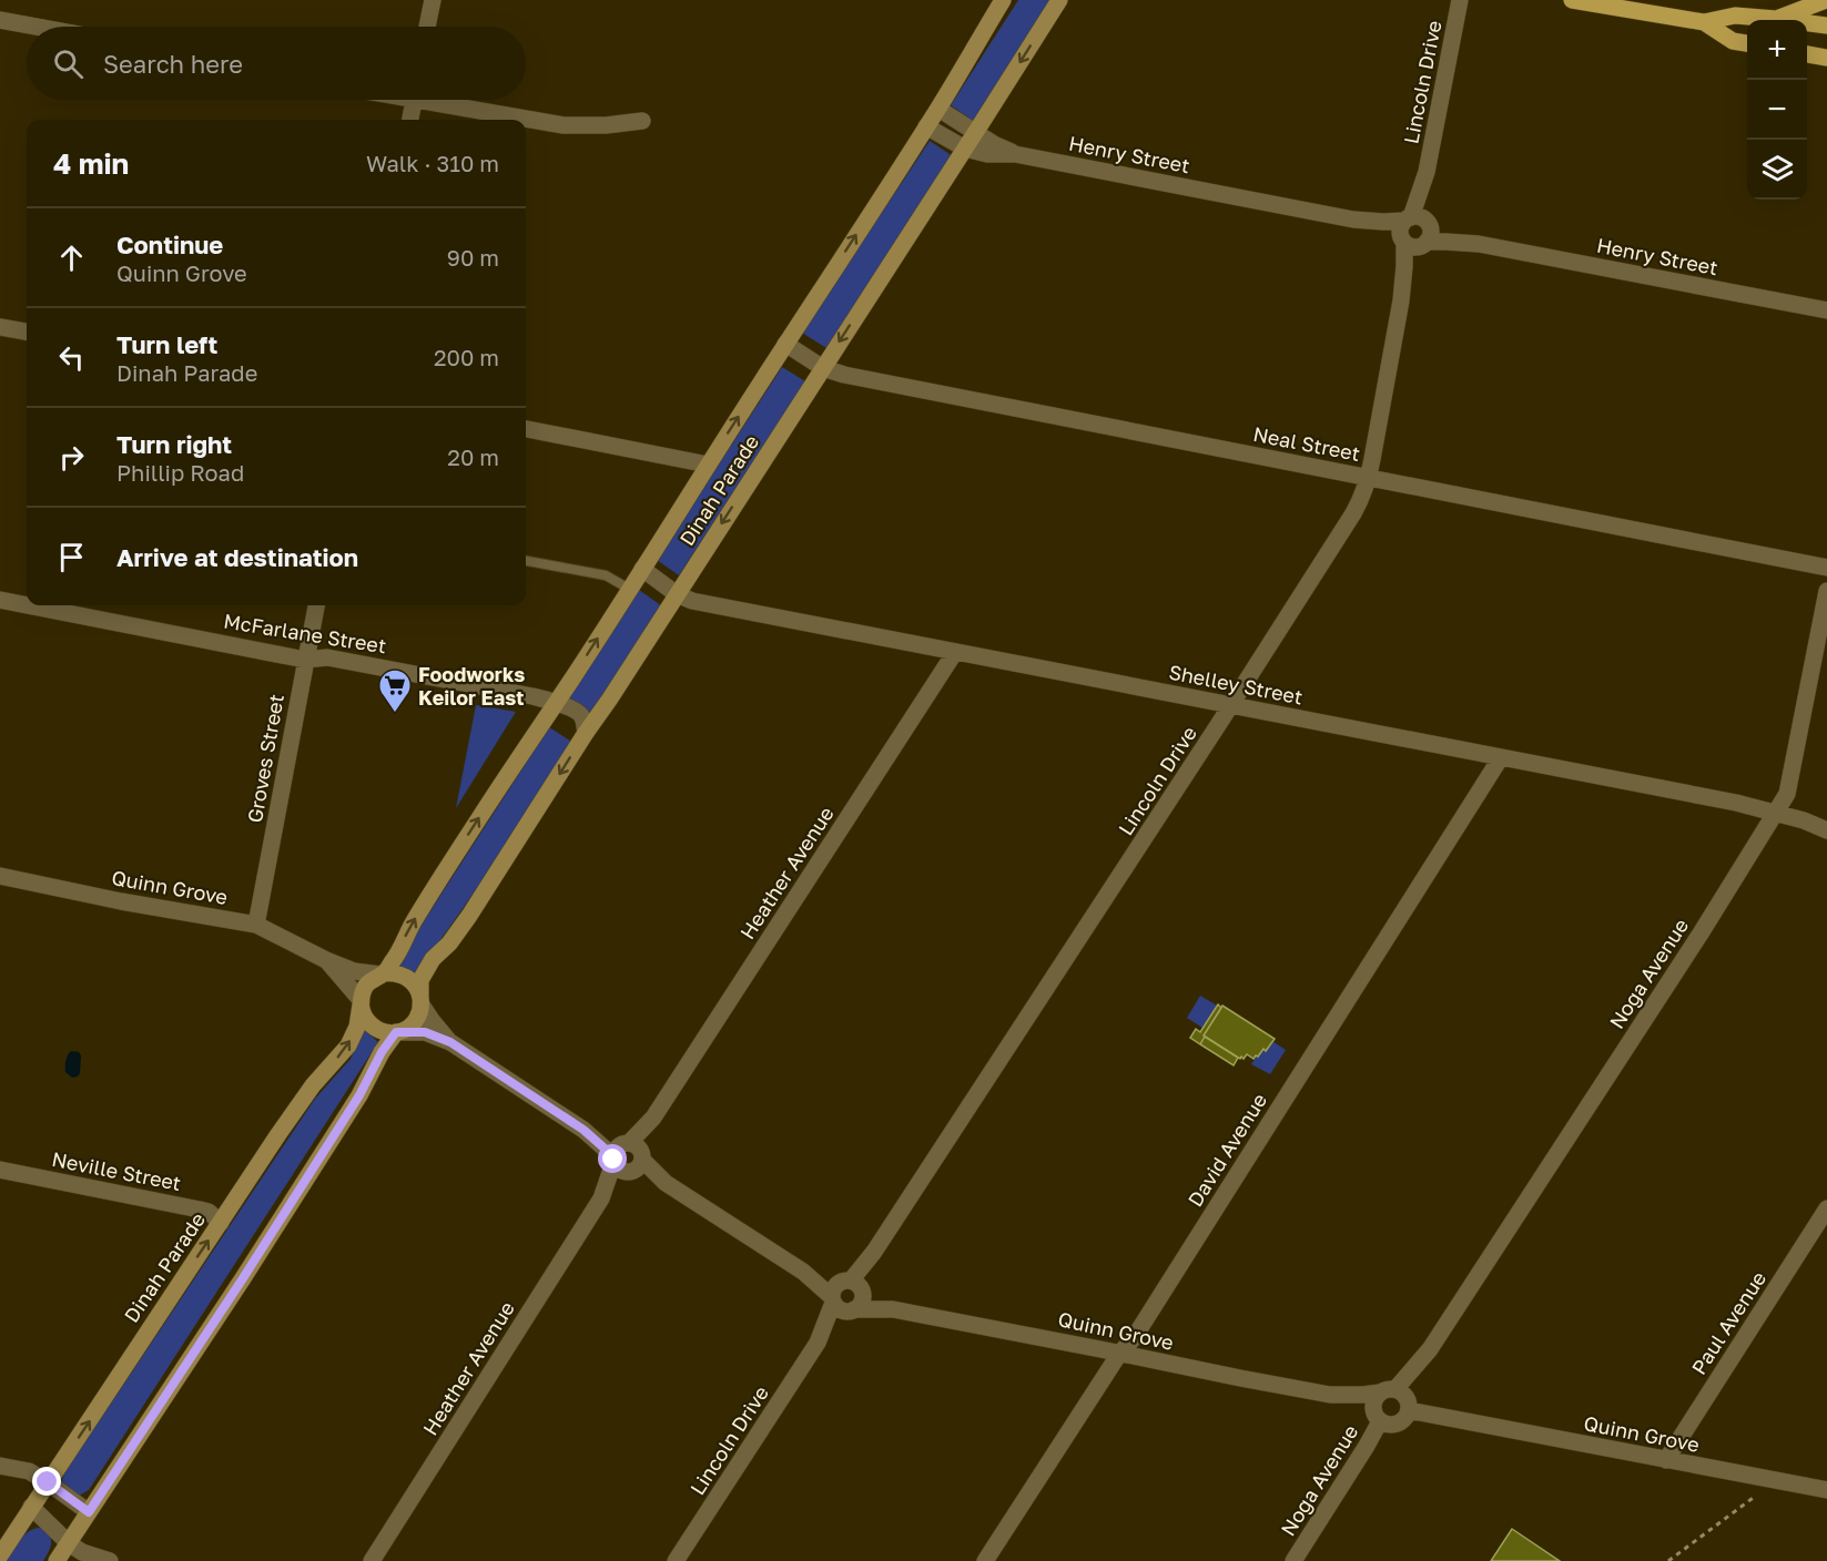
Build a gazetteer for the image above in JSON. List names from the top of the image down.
{
  "streets": {
    "street": [
      "Lincoln Drive",
      "Henry Street",
      "Neal Street",
      "Dinah Parade",
      "McFarlane Street",
      "Shelley Street",
      "Groves Street",
      "Heather Avenue",
      "Quinn Grove",
      "Noga Avenue",
      "David Avenue",
      "Neville Street",
      "Paul Avenue"
    ]
  },
  "crossings": [
    ["Lincoln Drive", "Henry Street"],
    ["Lincoln Drive", "Neal Street"],
    ["Lincoln Drive", "Shelley Street"],
    ["Lincoln Drive", "Quinn Grove"],
    ["Henry Street", "Dinah Parade"],
    ["Neal Street", "Dinah Parade"],
    ["Dinah Parade", "McFarlane Street"],
    ["Dinah Parade", "Shelley Street"],
    ["Dinah Parade", "Quinn Grove"],
    ["Dinah Parade", "Neville Street"],
    ["McFarlane Street", "Groves Street"],
    ["Shelley Street", "Heather Avenue"],
    ["Shelley Street", "Noga Avenue"],
    ["Shelley Street", "David Avenue"],
    ["Groves Street", "Quinn Grove"],
    ["Heather Avenue", "Quinn Grove"],
    ["Quinn Grove", "Noga Avenue"],
    ["Quinn Grove", "David Avenue"],
    ["Quinn Grove", "Paul Avenue"]
  ],
  "places": {
    "supermarket": ["Foodworks Keilor East"]
  },
  "page": {
    "map_buttons": ["+", "−"],
    "search": "Search here",
    "heading": ["4 min", "Walk · 310 m"],
    "list": [
      ["Continue", "Quinn Grove", "90 m"],
      ["Turn left", "Dinah Parade", "200 m"],
      ["Turn right", "Phillip Road", "20 m"],
      "Arrive at destination"
    ]
  }
}
